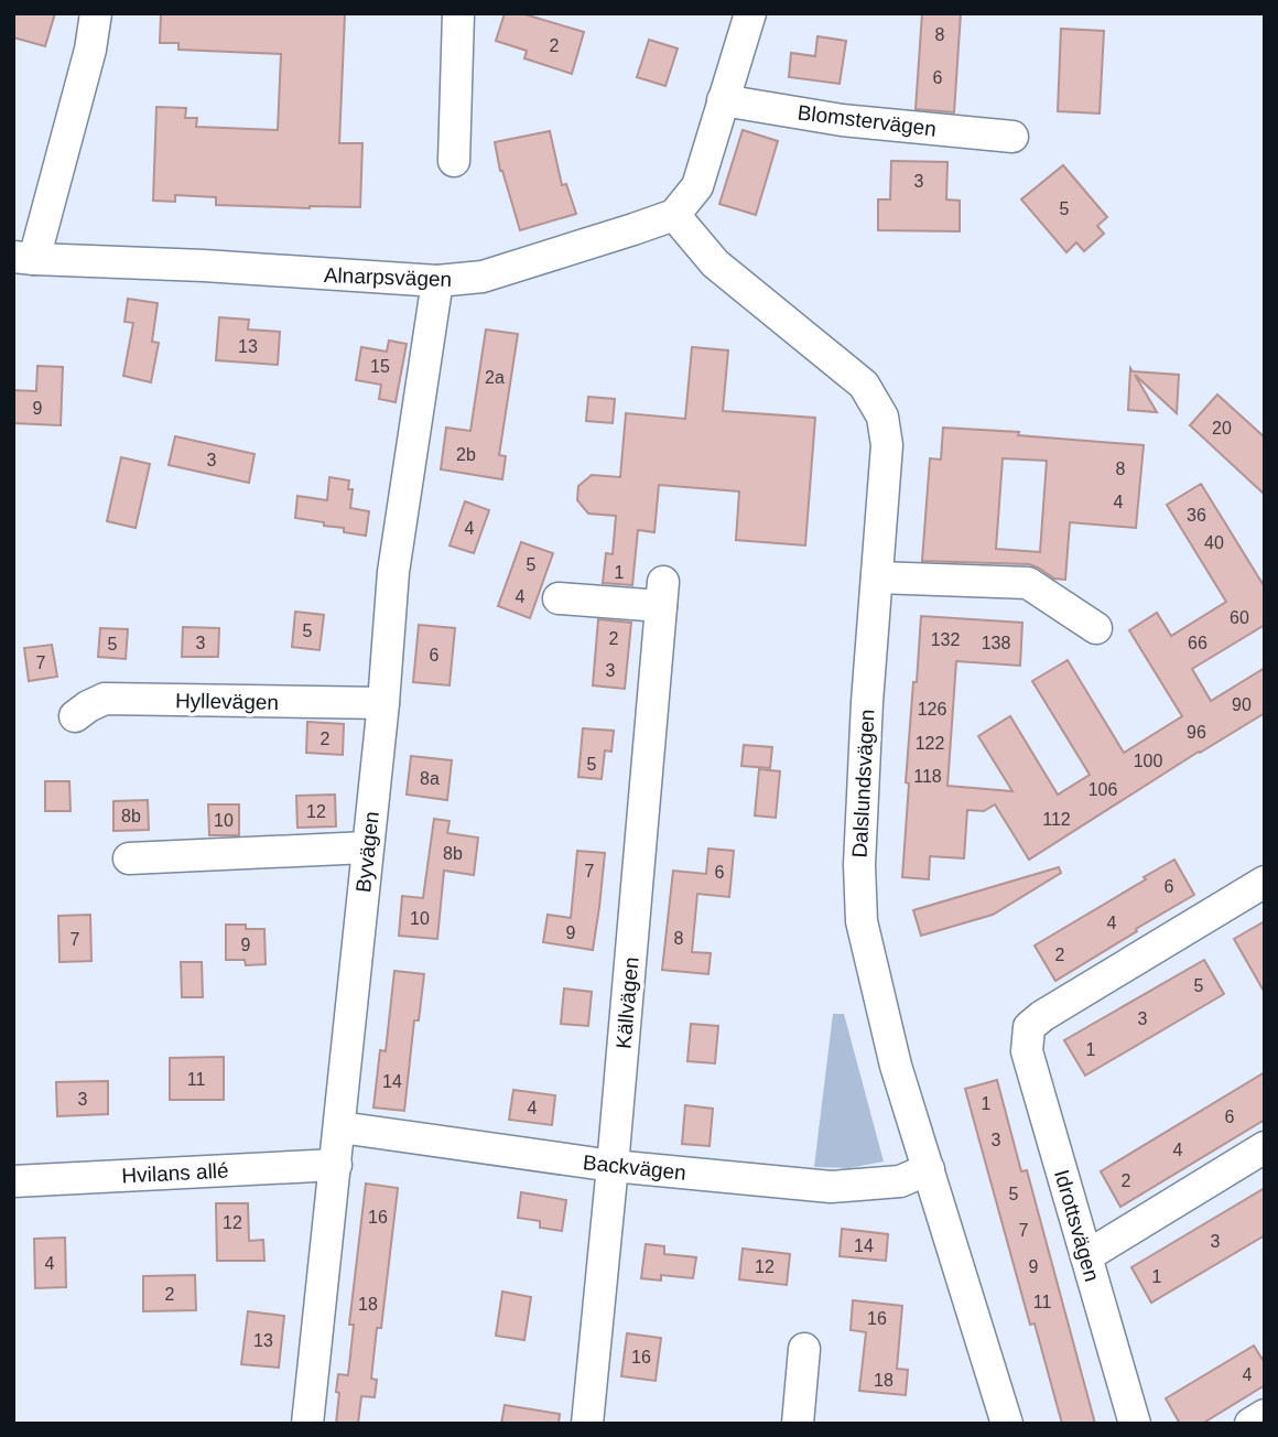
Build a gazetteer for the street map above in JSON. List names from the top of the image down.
{
  "streets": {
    "street": [
      "Blomstervägen",
      "Alnarpsvägen",
      "Hyllevägen",
      "Dalslundsvägen",
      "Byvägen",
      "Källvägen",
      "Backvägen",
      "Hvilans allé",
      "Idrottsvägen"
    ]
  },
  "crossings": [
    ["Alnarpsvägen", "Dalslundsvägen"],
    ["Alnarpsvägen", "Byvägen"],
    ["Hyllevägen", "Byvägen"],
    ["Dalslundsvägen", "Backvägen"],
    ["Byvägen", "Backvägen"],
    ["Byvägen", "Hvilans allé"],
    ["Källvägen", "Backvägen"]
  ],
  "house_numbers": [
    "8",
    "2",
    "6",
    "3",
    "5",
    "13",
    "15",
    "2a",
    "9",
    "20",
    "2b",
    "3",
    "8",
    "4",
    "36",
    "4",
    "40",
    "5",
    "1",
    "4",
    "60",
    "5",
    "2",
    "132",
    "3",
    "138",
    "66",
    "5",
    "6",
    "7",
    "3",
    "90",
    "126",
    "96",
    "2",
    "122",
    "100",
    "5",
    "118",
    "8a",
    "106",
    "12",
    "8b",
    "112",
    "10",
    "8b",
    "7",
    "6",
    "6",
    "10",
    "4",
    "9",
    "8",
    "7",
    "9",
    "2",
    "5",
    "3",
    "1",
    "11",
    "14",
    "3",
    "1",
    "4",
    "6",
    "3",
    "4",
    "2",
    "5",
    "16",
    "12",
    "7",
    "3",
    "14",
    "4",
    "12",
    "9",
    "1",
    "2",
    "11",
    "18",
    "16",
    "13",
    "16",
    "4",
    "18"
  ]
}
